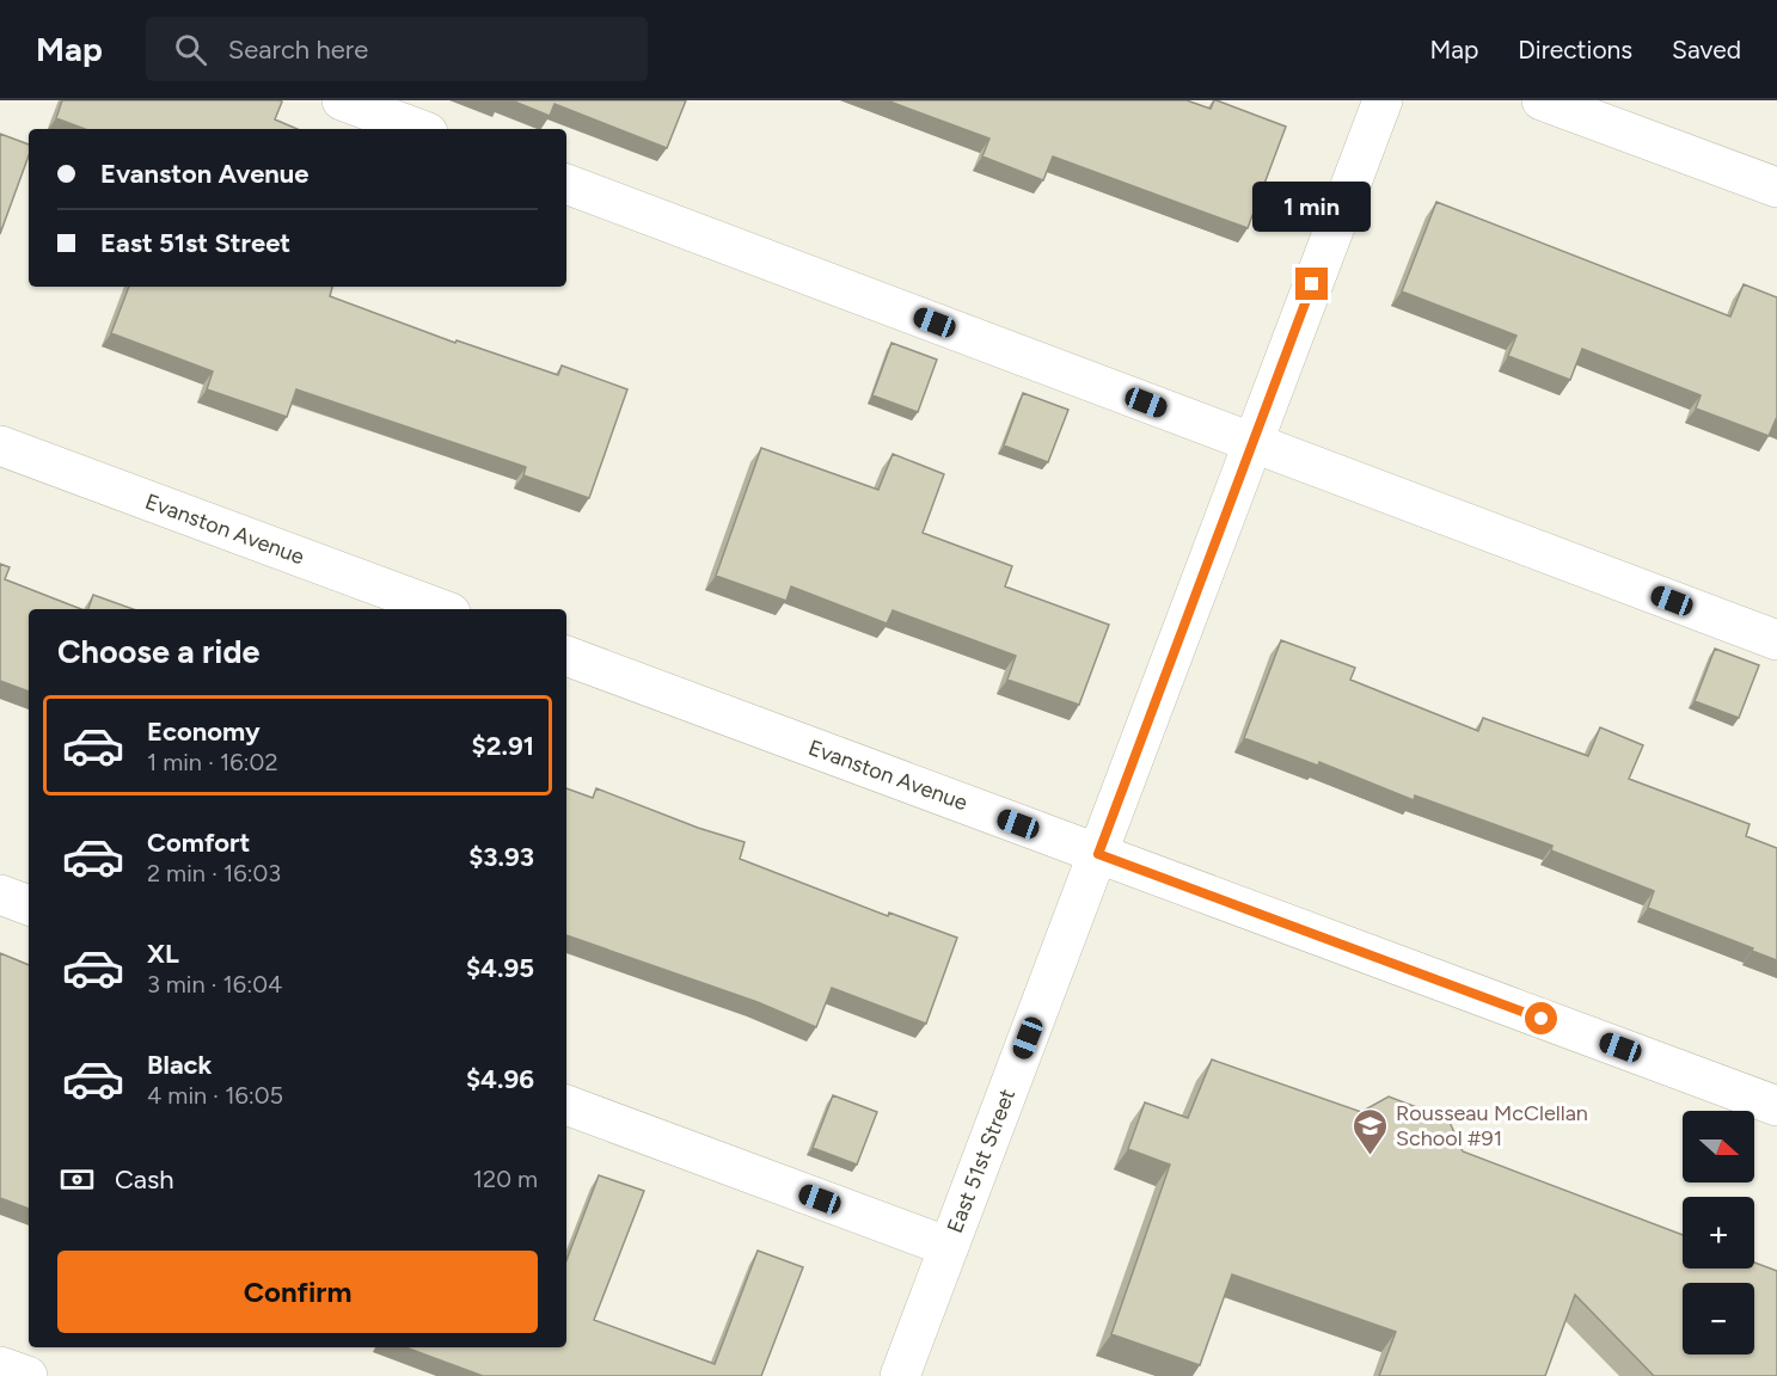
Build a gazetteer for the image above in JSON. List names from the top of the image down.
{
  "streets": {
    "street": ["Evanston Avenue", "East 51st Street"]
  },
  "crossings": [
    ["Evanston Avenue", "East 51st Street"]
  ],
  "places": {
    "school or university": ["Rousseau McClellan School #91"]
  },
  "north": "right",
  "page": {
    "header": "Map",
    "search": "Search here",
    "nav": ["Map", "Directions", "Saved"],
    "banner": ["Evanston Avenue", "East 51st Street"],
    "bubble": "1 min",
    "heading": "Choose a ride",
    "list": [
      {
        "name": "Economy",
        "note": "1 min · 16:02",
        "value": "$2.91"
      },
      {
        "name": "Comfort",
        "note": "2 min · 16:03",
        "value": "$3.93"
      },
      {
        "name": "XL",
        "note": "3 min · 16:04",
        "value": "$4.95"
      },
      {
        "name": "Black",
        "note": "4 min · 16:05",
        "value": "$4.96"
      }
    ],
    "map_buttons": ["+", "−"],
    "pay": ["Cash", "120 m"],
    "buttons": "Confirm"
  }
}
